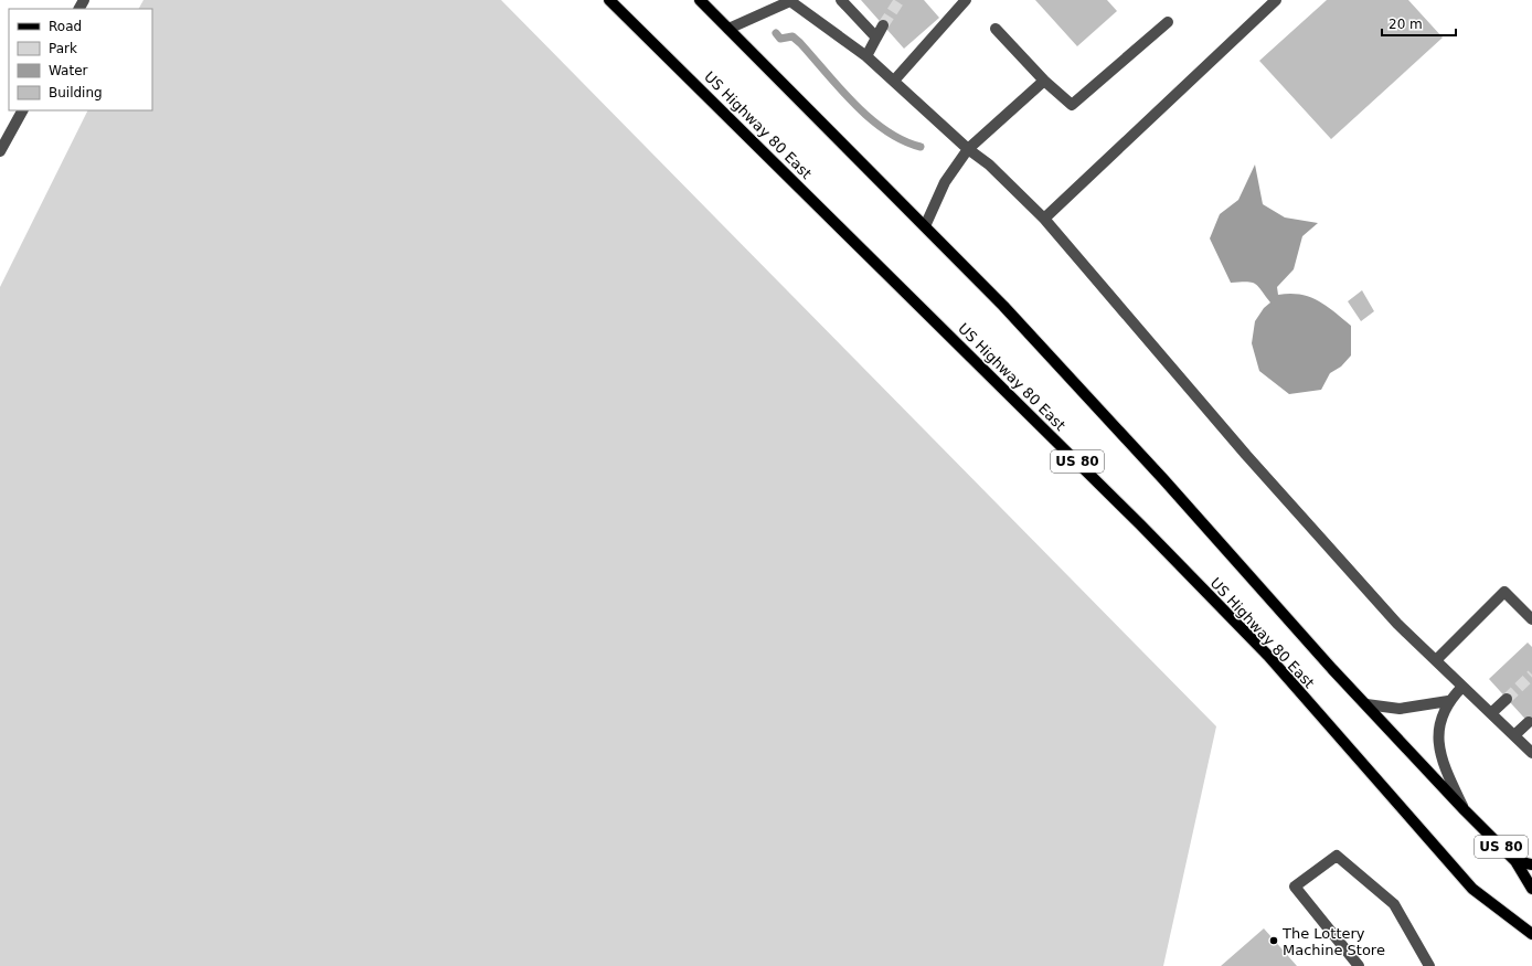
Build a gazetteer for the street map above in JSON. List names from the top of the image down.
{
  "streets": {
    "main road": ["US Highway 80 East", "US 80"]
  },
  "crossings": [
    ["US Highway 80 East", "US 80"]
  ],
  "places": ["The Lottery Machine Store"],
  "legend": [
    "Road",
    "Park",
    "Water",
    "Building"
  ],
  "scale_bar": "20 m"
}
